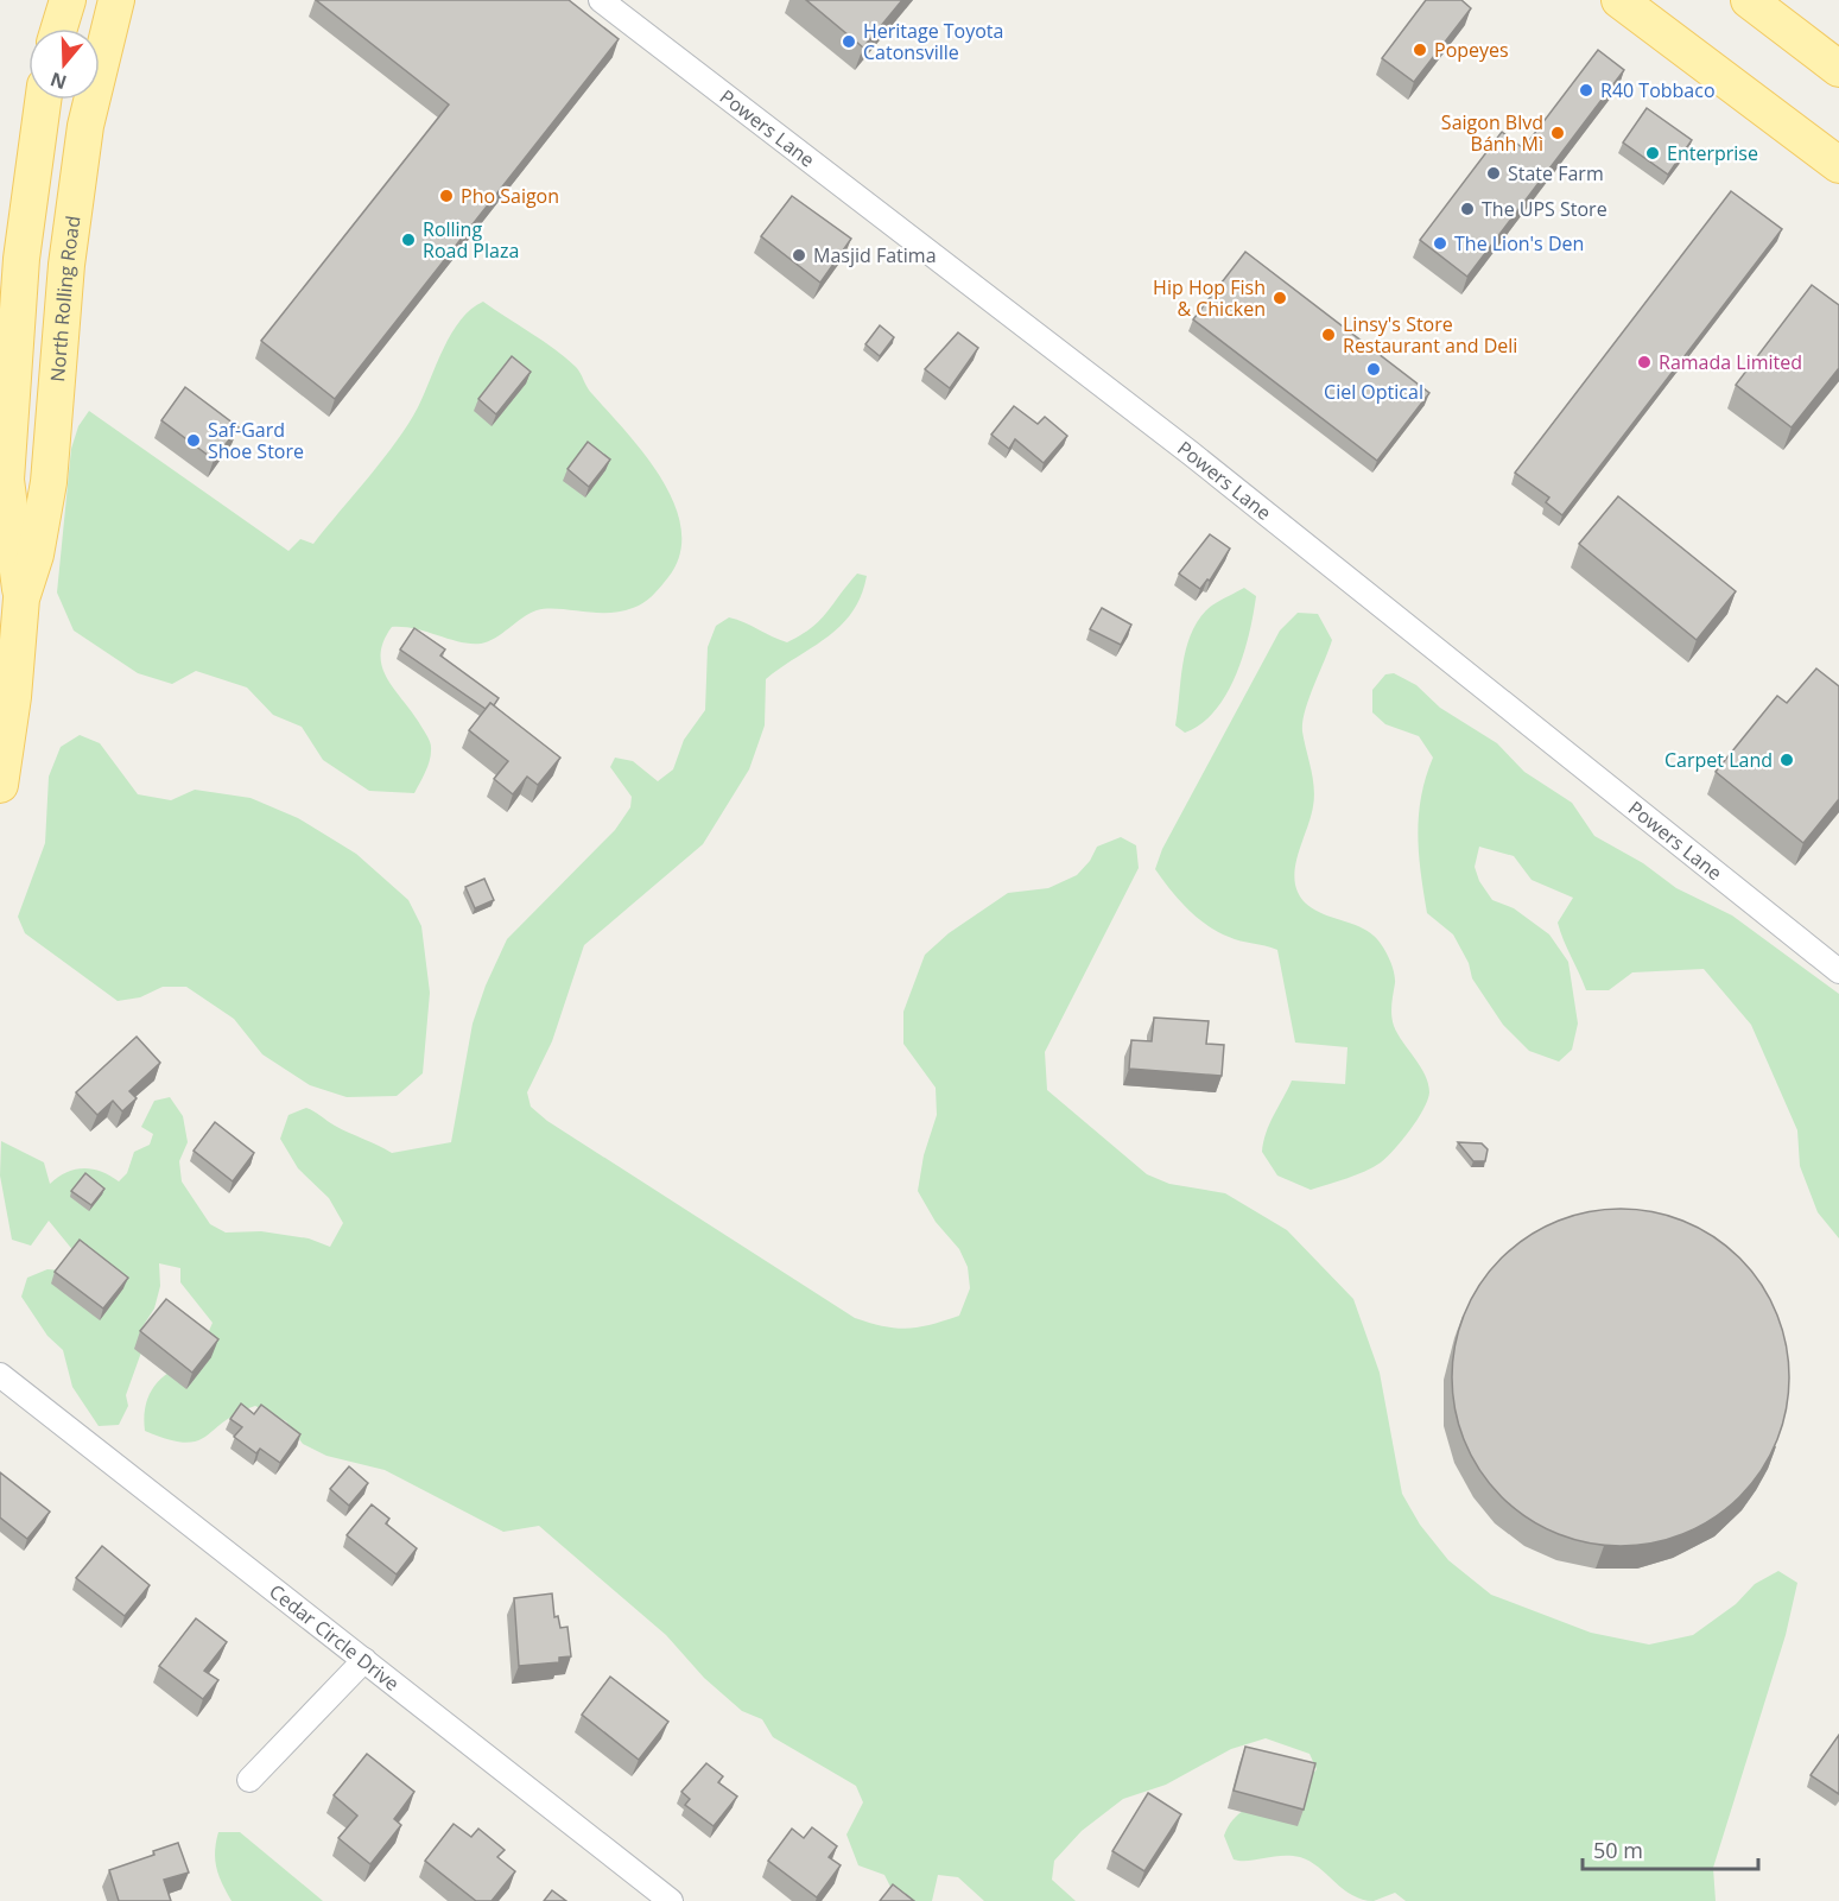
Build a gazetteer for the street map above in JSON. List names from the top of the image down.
{
  "streets": {
    "main road": ["North Rolling Road"],
    "street": ["Powers Lane", "Cedar Circle Drive"]
  },
  "places": [
    "Heritage Toyota Catonsville",
    "Popeyes",
    "R40 Tobbaco",
    "Saigon Blvd Bánh Mì",
    "Enterprise",
    "State Farm",
    "Pho Saigon",
    "The UPS Store",
    "Rolling Road Plaza",
    "The Lion's Den",
    "Masjid Fatima",
    "Hip Hop Fish & Chicken",
    "Linsy's Store Restaurant and Deli",
    "Ramada Limited",
    "Ciel Optical",
    "Saf-Gard Shoe Store",
    "Carpet Land"
  ],
  "scale_bar": "50 m",
  "north": "bottom"
}
